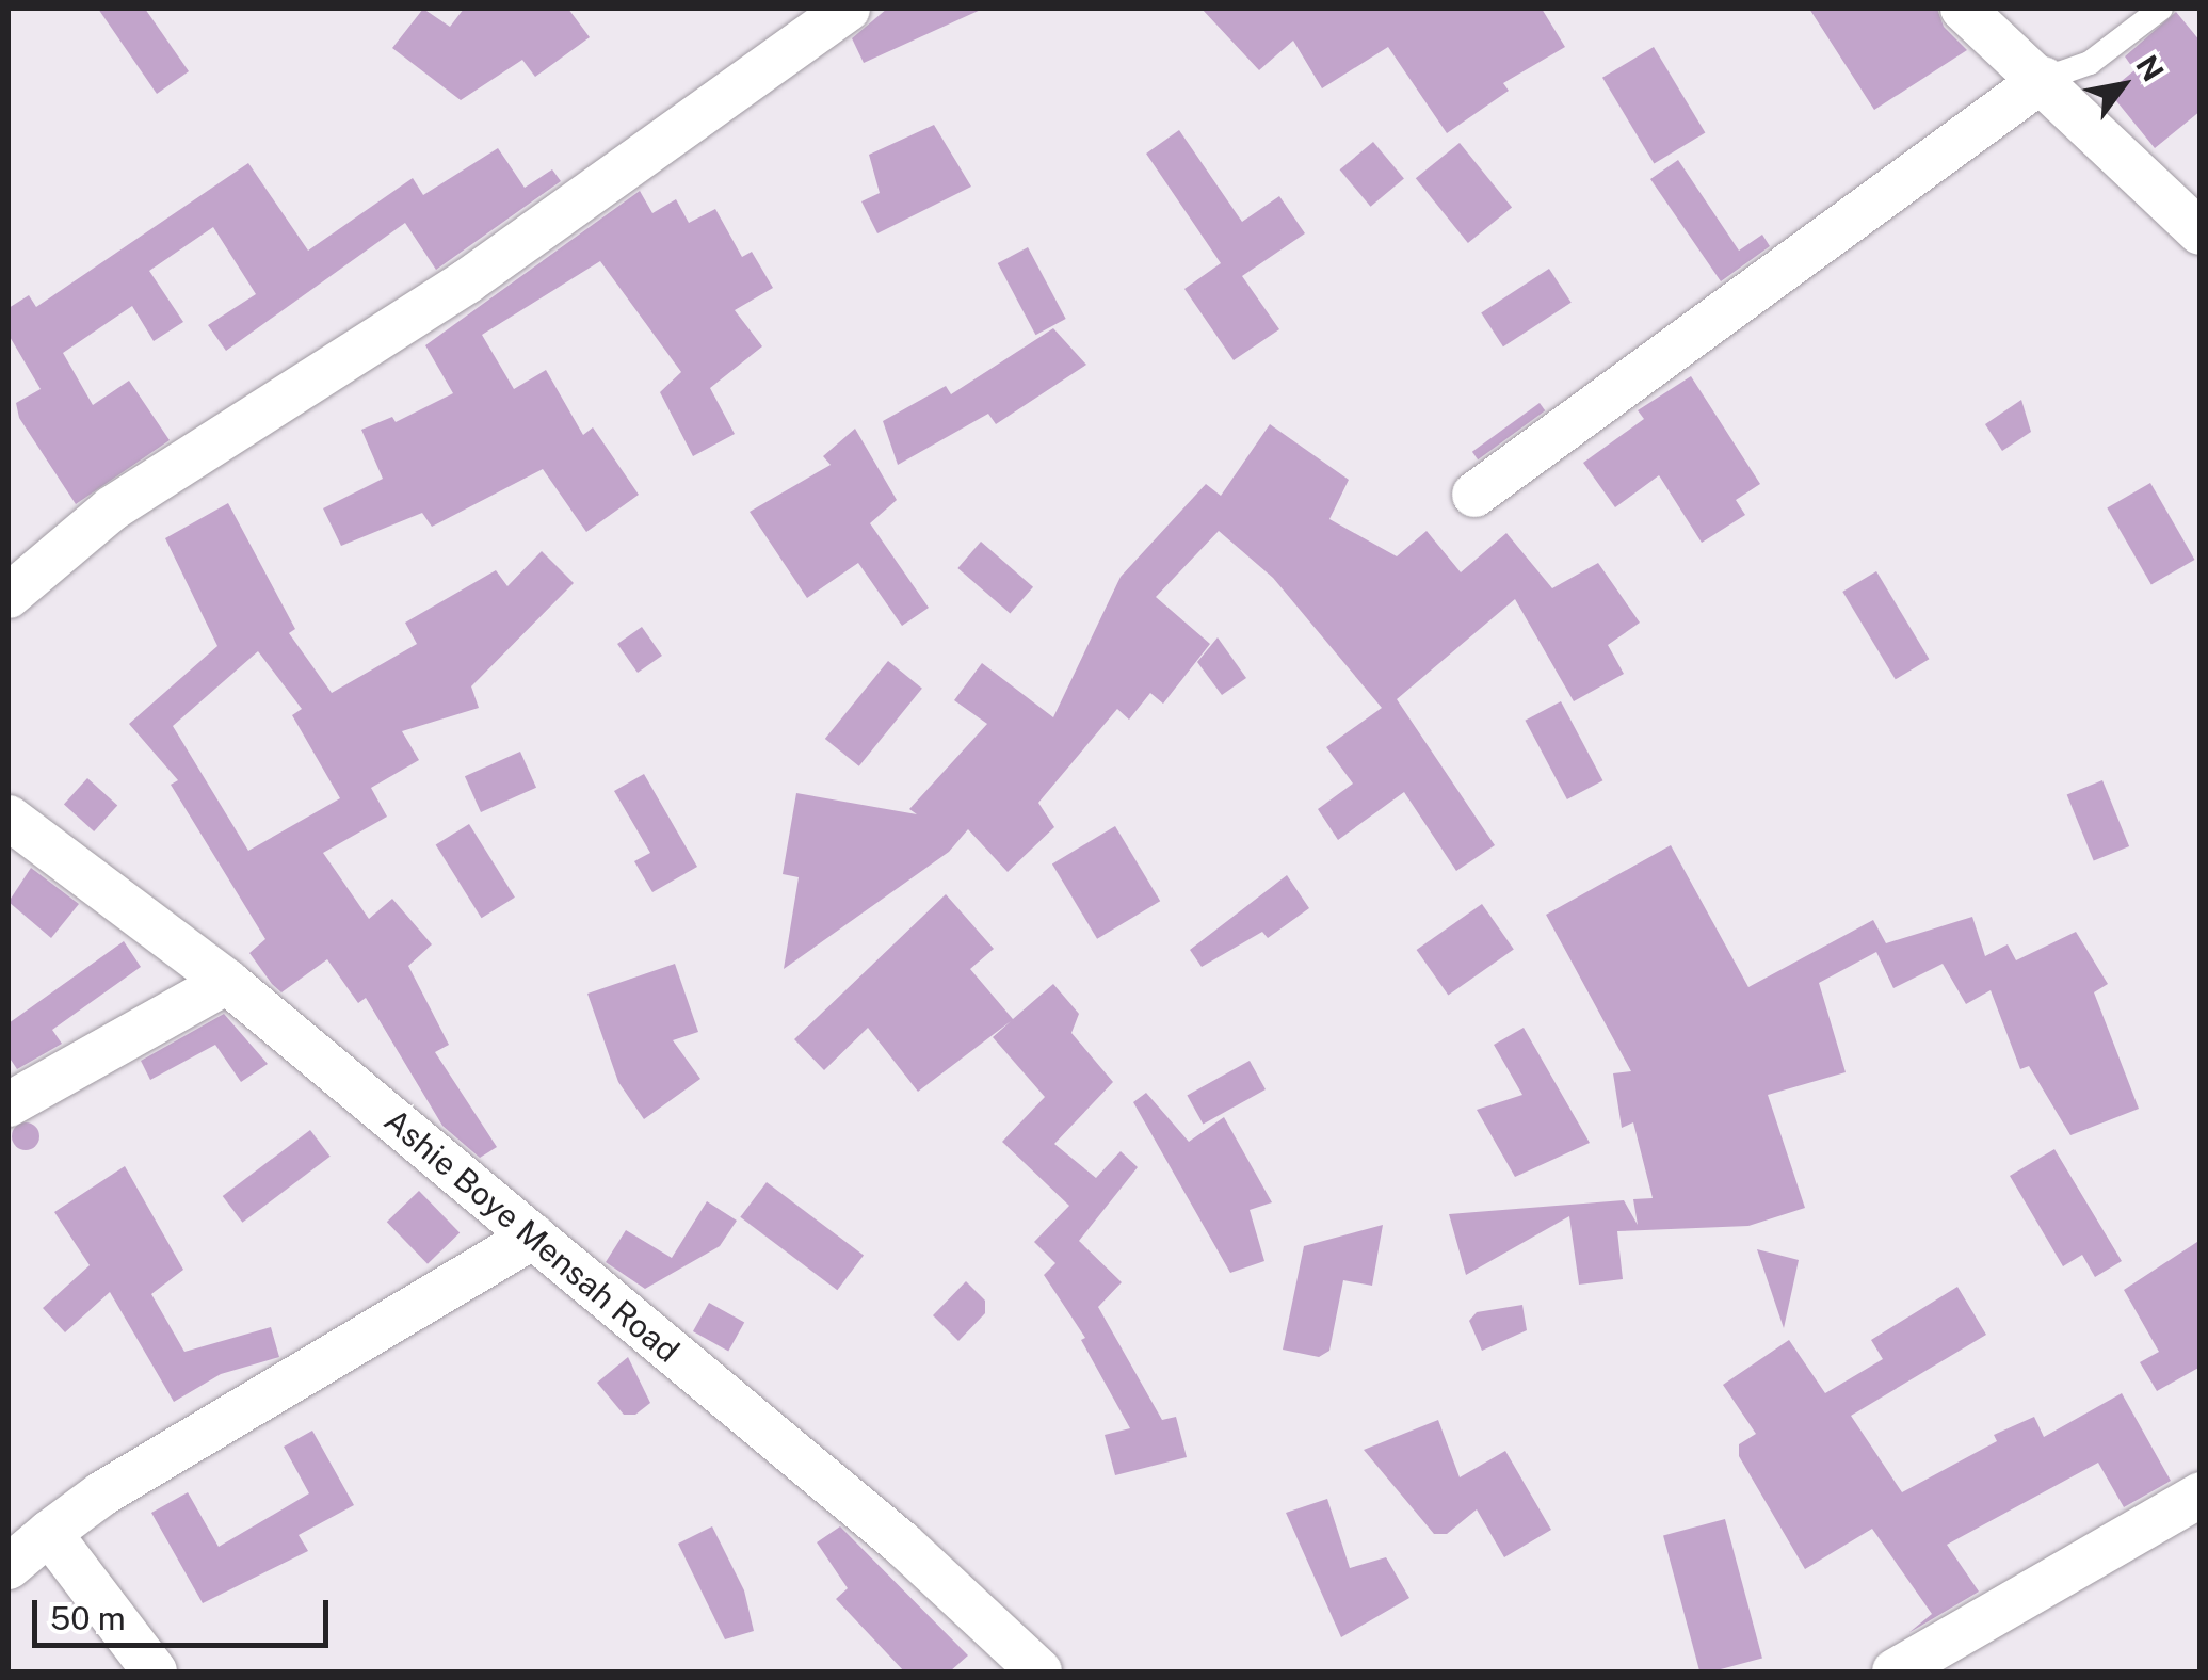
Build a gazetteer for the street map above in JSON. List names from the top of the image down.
{
  "streets": {
    "street": ["Ashie Boye Mensah Road"]
  },
  "scale_bar": "50 m",
  "north": "top right"
}
